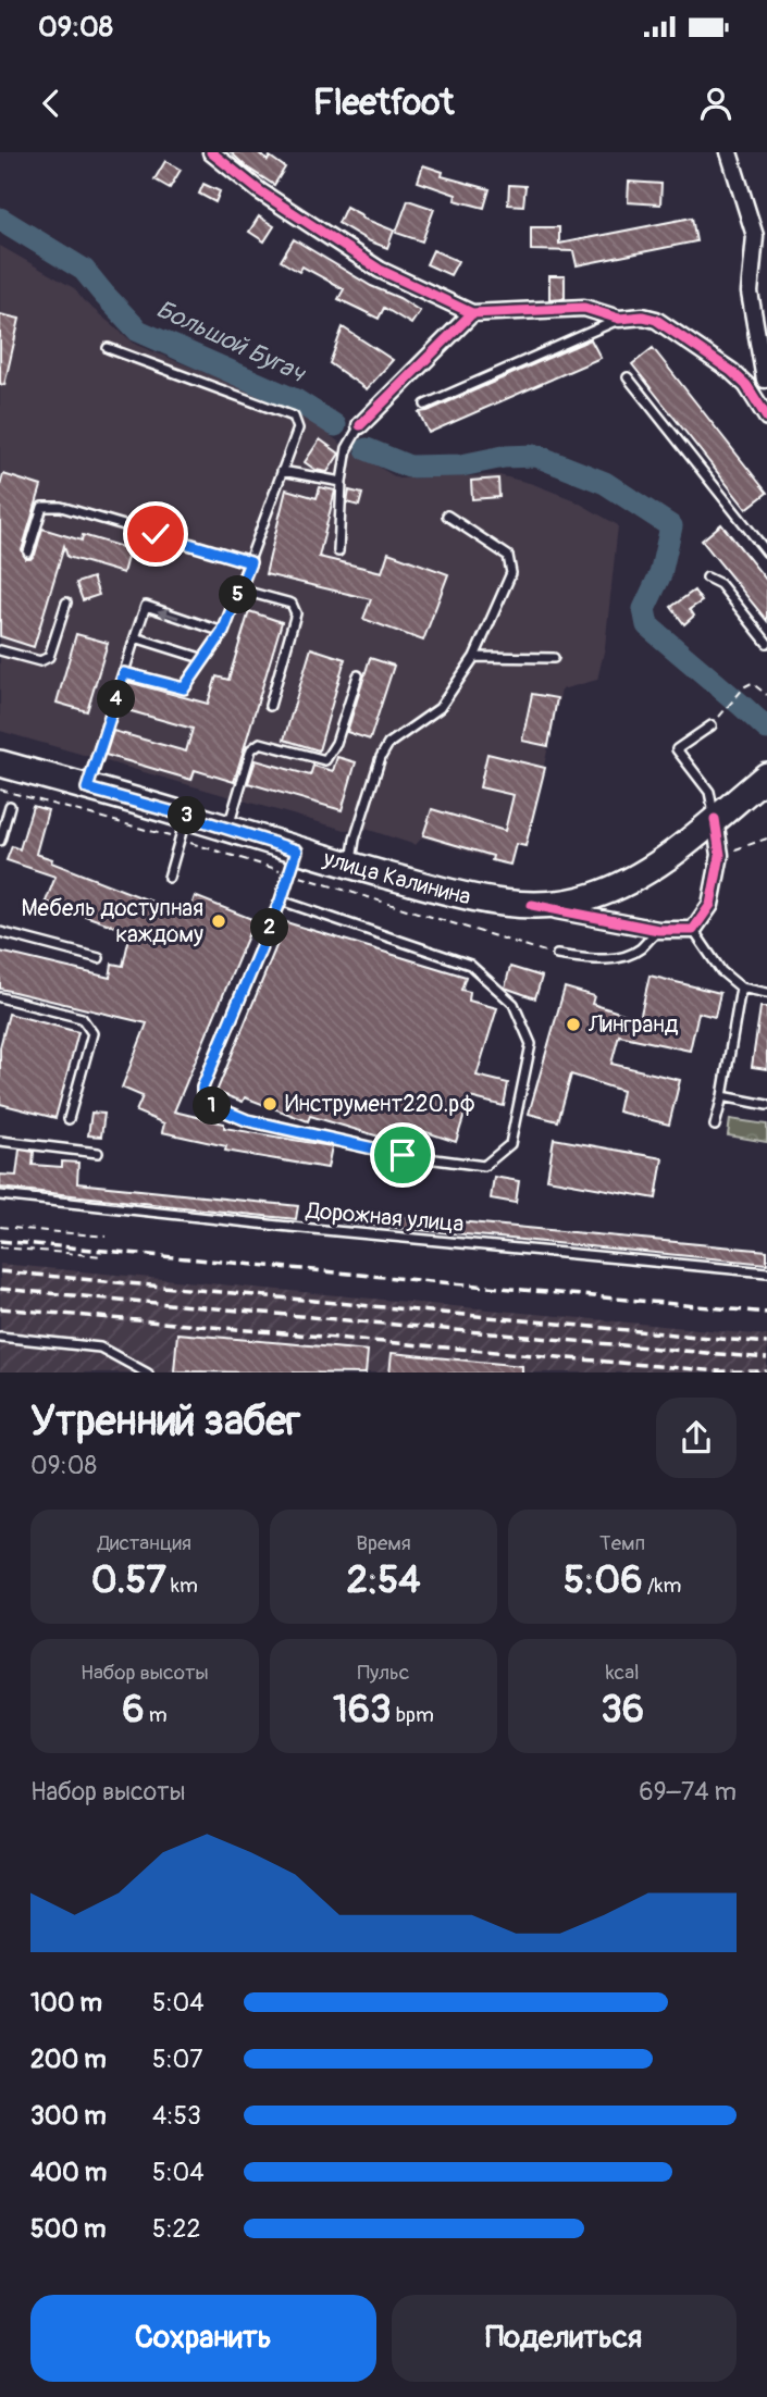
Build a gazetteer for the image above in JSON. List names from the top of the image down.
{
  "streets": {
    "main road": ["улица Калинина"],
    "lane": ["Дорожная улица"]
  },
  "water": ["Большой Бугач"],
  "places": ["Мебель доступная каждому", "Лингранд", "Инструмент220.рф"],
  "page": {
    "status": "09:08",
    "header": "Fleetfoot",
    "pins": [
      "5",
      "4",
      "3",
      "2",
      "1"
    ],
    "heading": ["Утренний забег", "09:08"],
    "stats": [
      ["Дистанция", "0.57 km"],
      ["Время", "2:54"],
      ["Темп", "5:06 /km"],
      ["Набор высоты", "6 m"],
      ["Пульс", "163 bpm"],
      ["kcal", "36"]
    ],
    "chart": ["Набор высоты", "69–74 m"],
    "list": [
      {
        "name": "100 m",
        "note": "5:04"
      },
      {
        "name": "200 m",
        "note": "5:07"
      },
      {
        "name": "300 m",
        "note": "4:53"
      },
      {
        "name": "400 m",
        "note": "5:04"
      },
      {
        "name": "500 m",
        "note": "5:22"
      }
    ],
    "buttons": ["Сохранить", "Поделиться"]
  }
}
